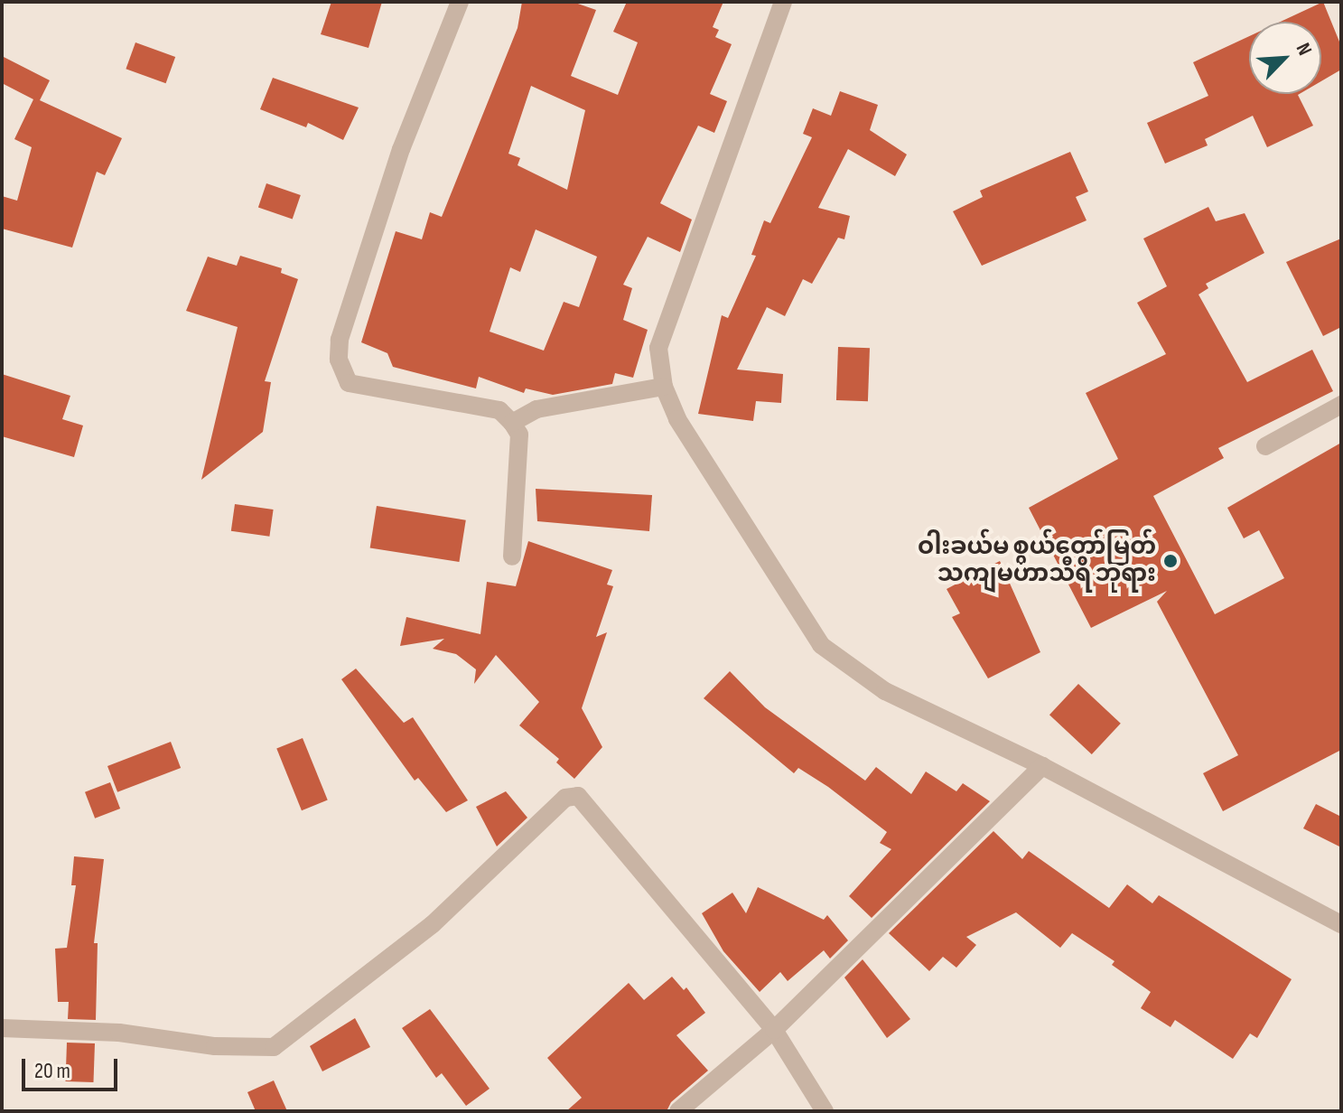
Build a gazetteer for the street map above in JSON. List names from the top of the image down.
{
  "places": ["ဝါးခယ်မ စွယ်တော်မြတ် သကျမဟာသီရိ ဘုရား"],
  "scale_bar": "20 m",
  "north": "top right"
}
